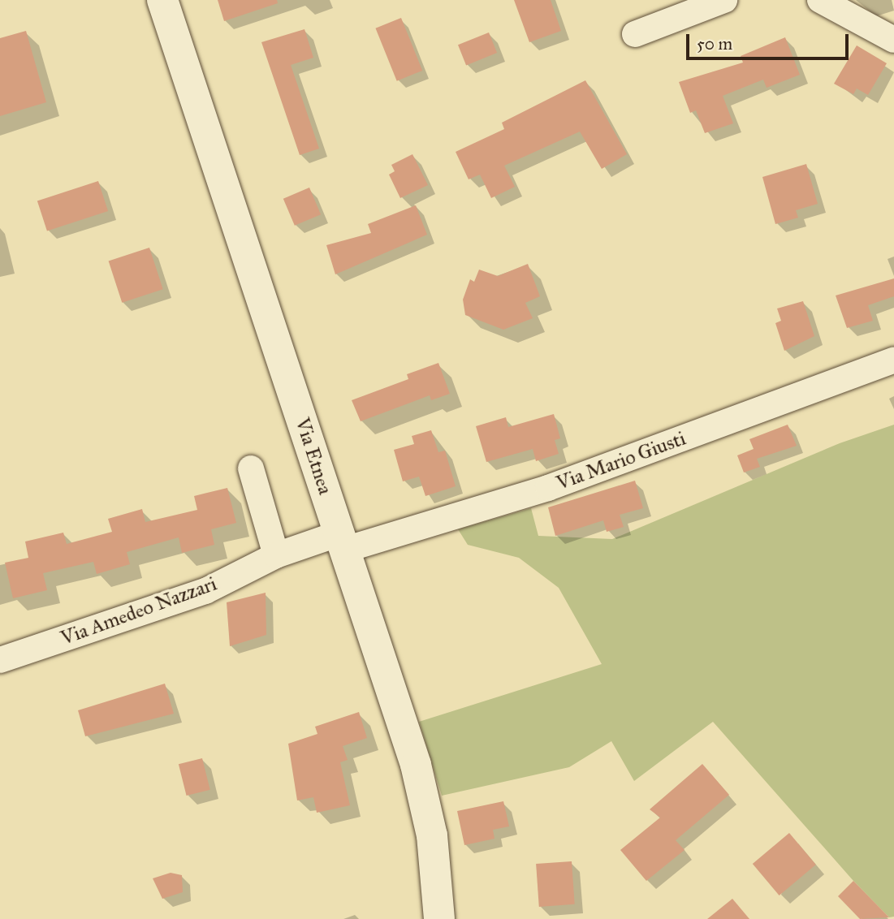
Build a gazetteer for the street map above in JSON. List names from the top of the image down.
{
  "streets": {
    "main road": ["Via Etnea"],
    "street": ["Via Mario Giusti", "Via Amedeo Nazzari"]
  },
  "crossings": [
    ["Via Etnea", "Via Mario Giusti"],
    ["Via Etnea", "Via Amedeo Nazzari"],
    ["Via Mario Giusti", "Via Amedeo Nazzari"]
  ],
  "scale_bar": "50 m"
}
